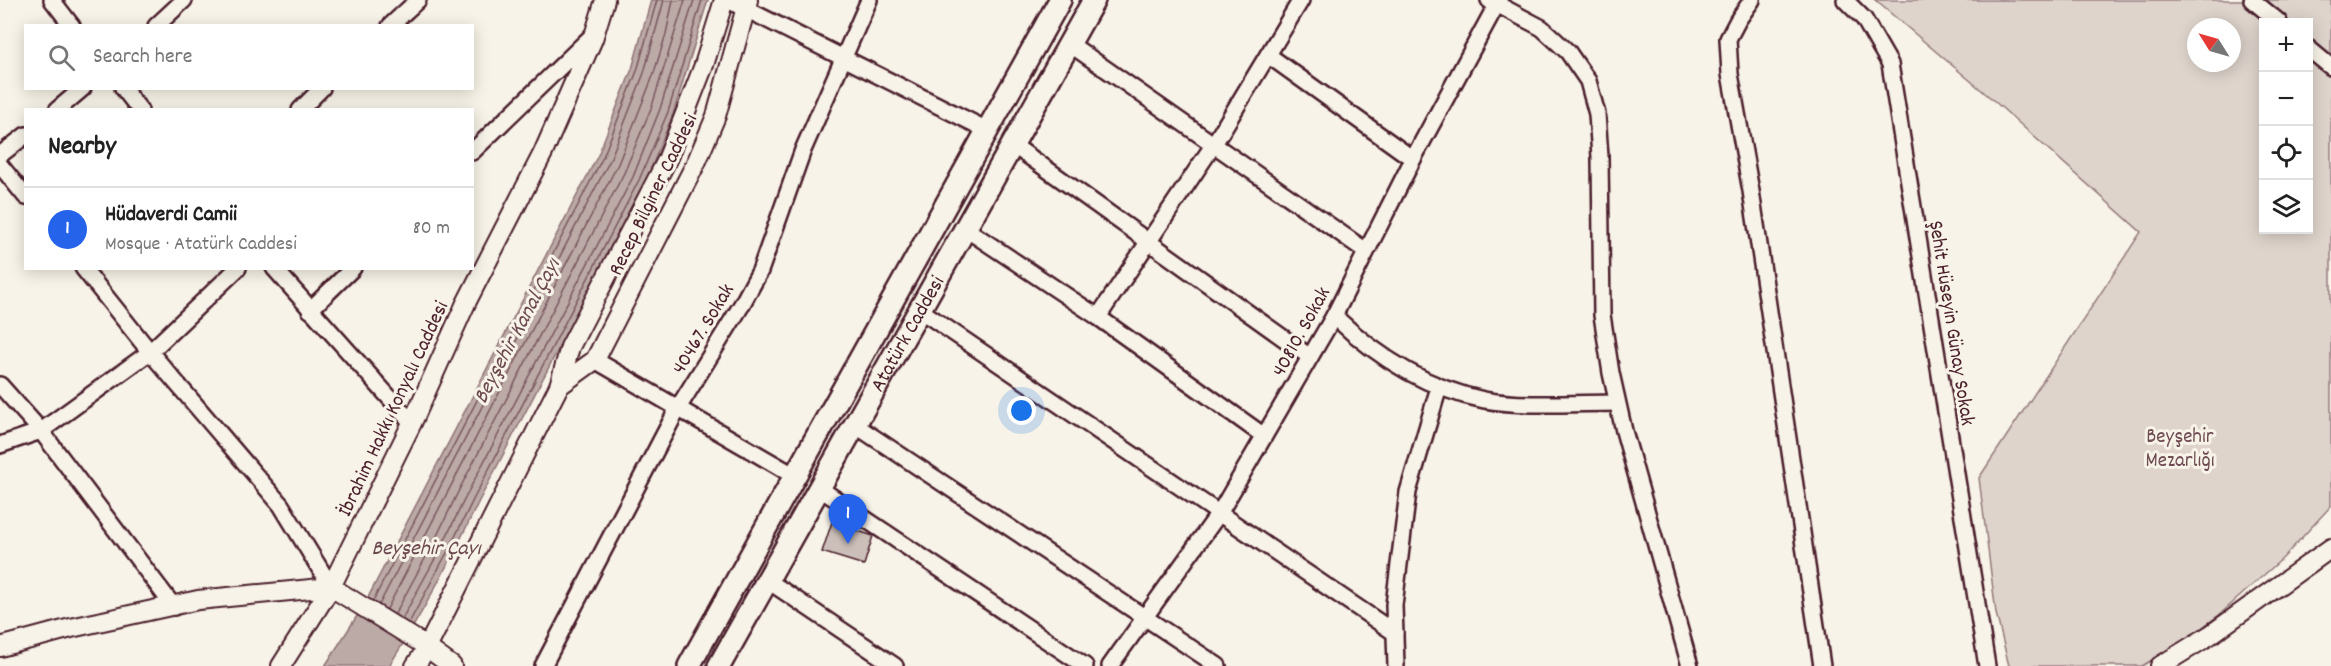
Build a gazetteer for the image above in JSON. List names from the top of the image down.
{
  "streets": {
    "main road": ["Atatürk Caddesi"],
    "street": [
      "Recep Bilginer Caddesi",
      "Şehit Hüseyin Günay Sokak",
      "40467. Sokak",
      "40810. Sokak",
      "İbrahim Hakkı Konyalı Caddesi"
    ]
  },
  "water": ["Beyşehir Kanal Çayı", "Beyşehir Çayı"],
  "parks": ["Beyşehir Mezarlığı"],
  "north": "top left",
  "page": {
    "map_buttons": ["+", "−"],
    "search": "Search here",
    "heading": "Nearby",
    "list": [
      {
        "mark": "1",
        "name": "Hüdaverdi Camii",
        "note": "Mosque · Atatürk Caddesi",
        "value": "80 m"
      }
    ],
    "pins": "1"
  }
}
